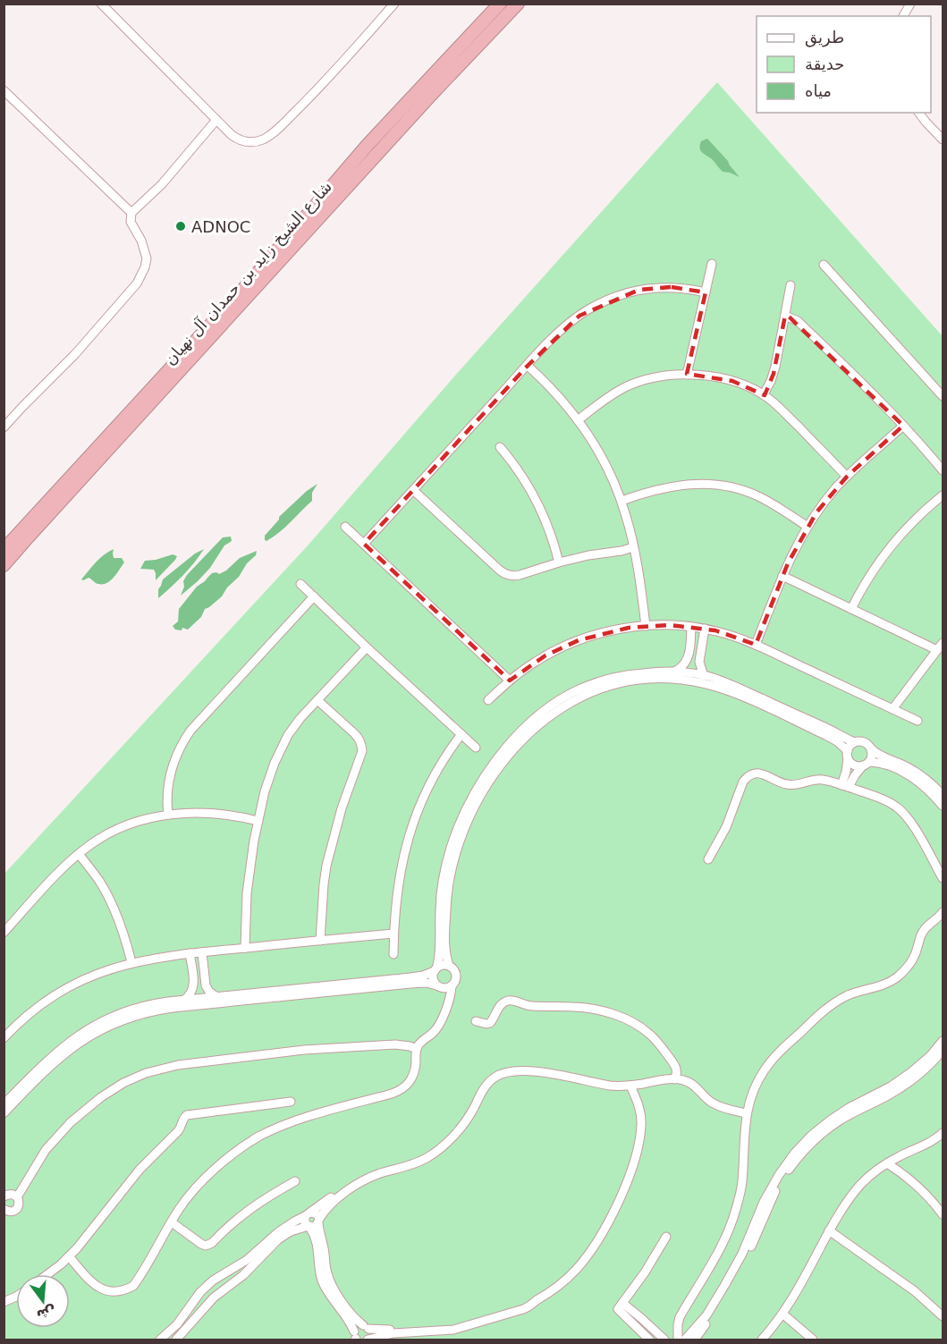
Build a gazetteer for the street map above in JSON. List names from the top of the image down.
{
  "streets": {
    "highway": ["شارع الشيخ زايد بن حمدان آل نهيان"]
  },
  "places": ["ADNOC"],
  "legend": ["طريق", "حديقة", "مياه"],
  "north": "bottom"
}
